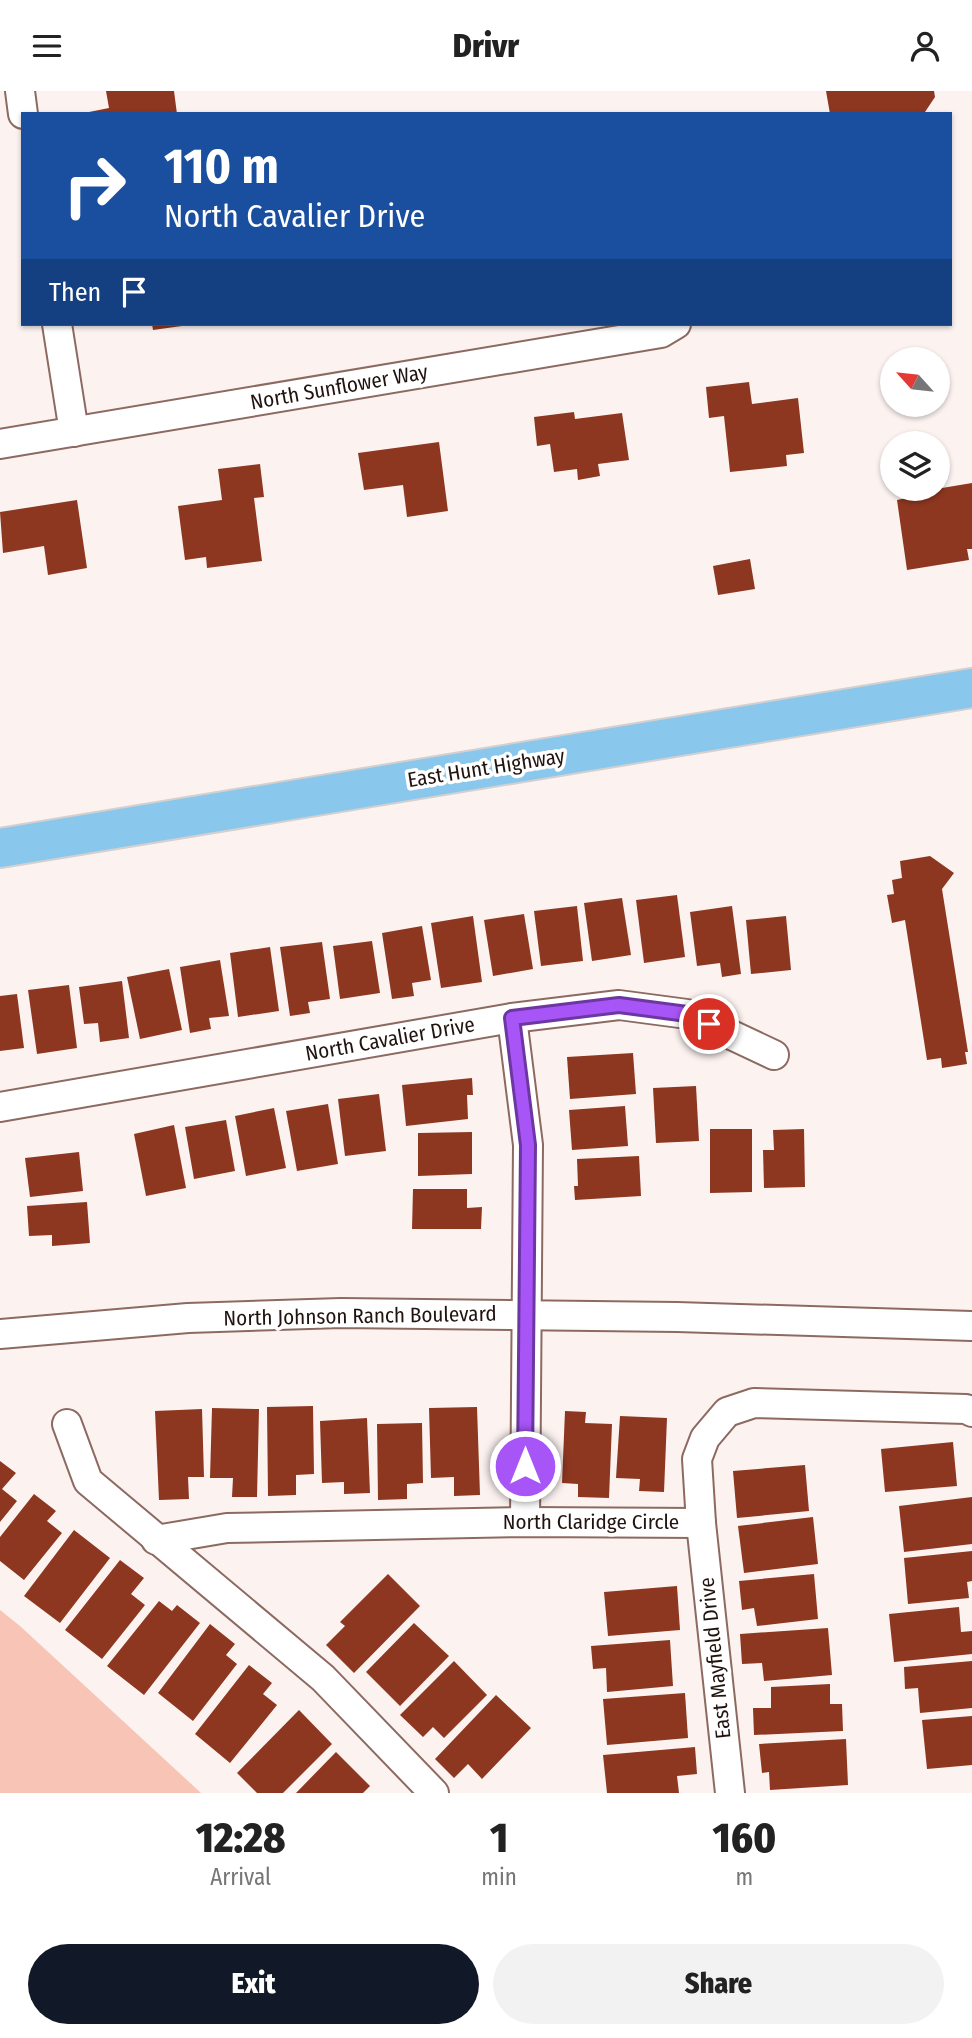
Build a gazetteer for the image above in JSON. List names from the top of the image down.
{
  "streets": {
    "main road": ["East Hunt Highway"],
    "street": [
      "North Sunflower Way",
      "North Cavalier Drive",
      "North Johnson Ranch Boulevard",
      "North Claridge Circle",
      "East Mayfield Drive"
    ]
  },
  "crossings": [
    ["North Claridge Circle", "East Mayfield Drive"]
  ],
  "north": "top left",
  "page": {
    "header": "Drivr",
    "turn": ["110 m", "North Cavalier Drive"],
    "then": "Then",
    "eta": [
      "12:28",
      "Arrival",
      "1",
      "min",
      "160",
      "m"
    ],
    "buttons": ["Exit", "Share"]
  }
}
